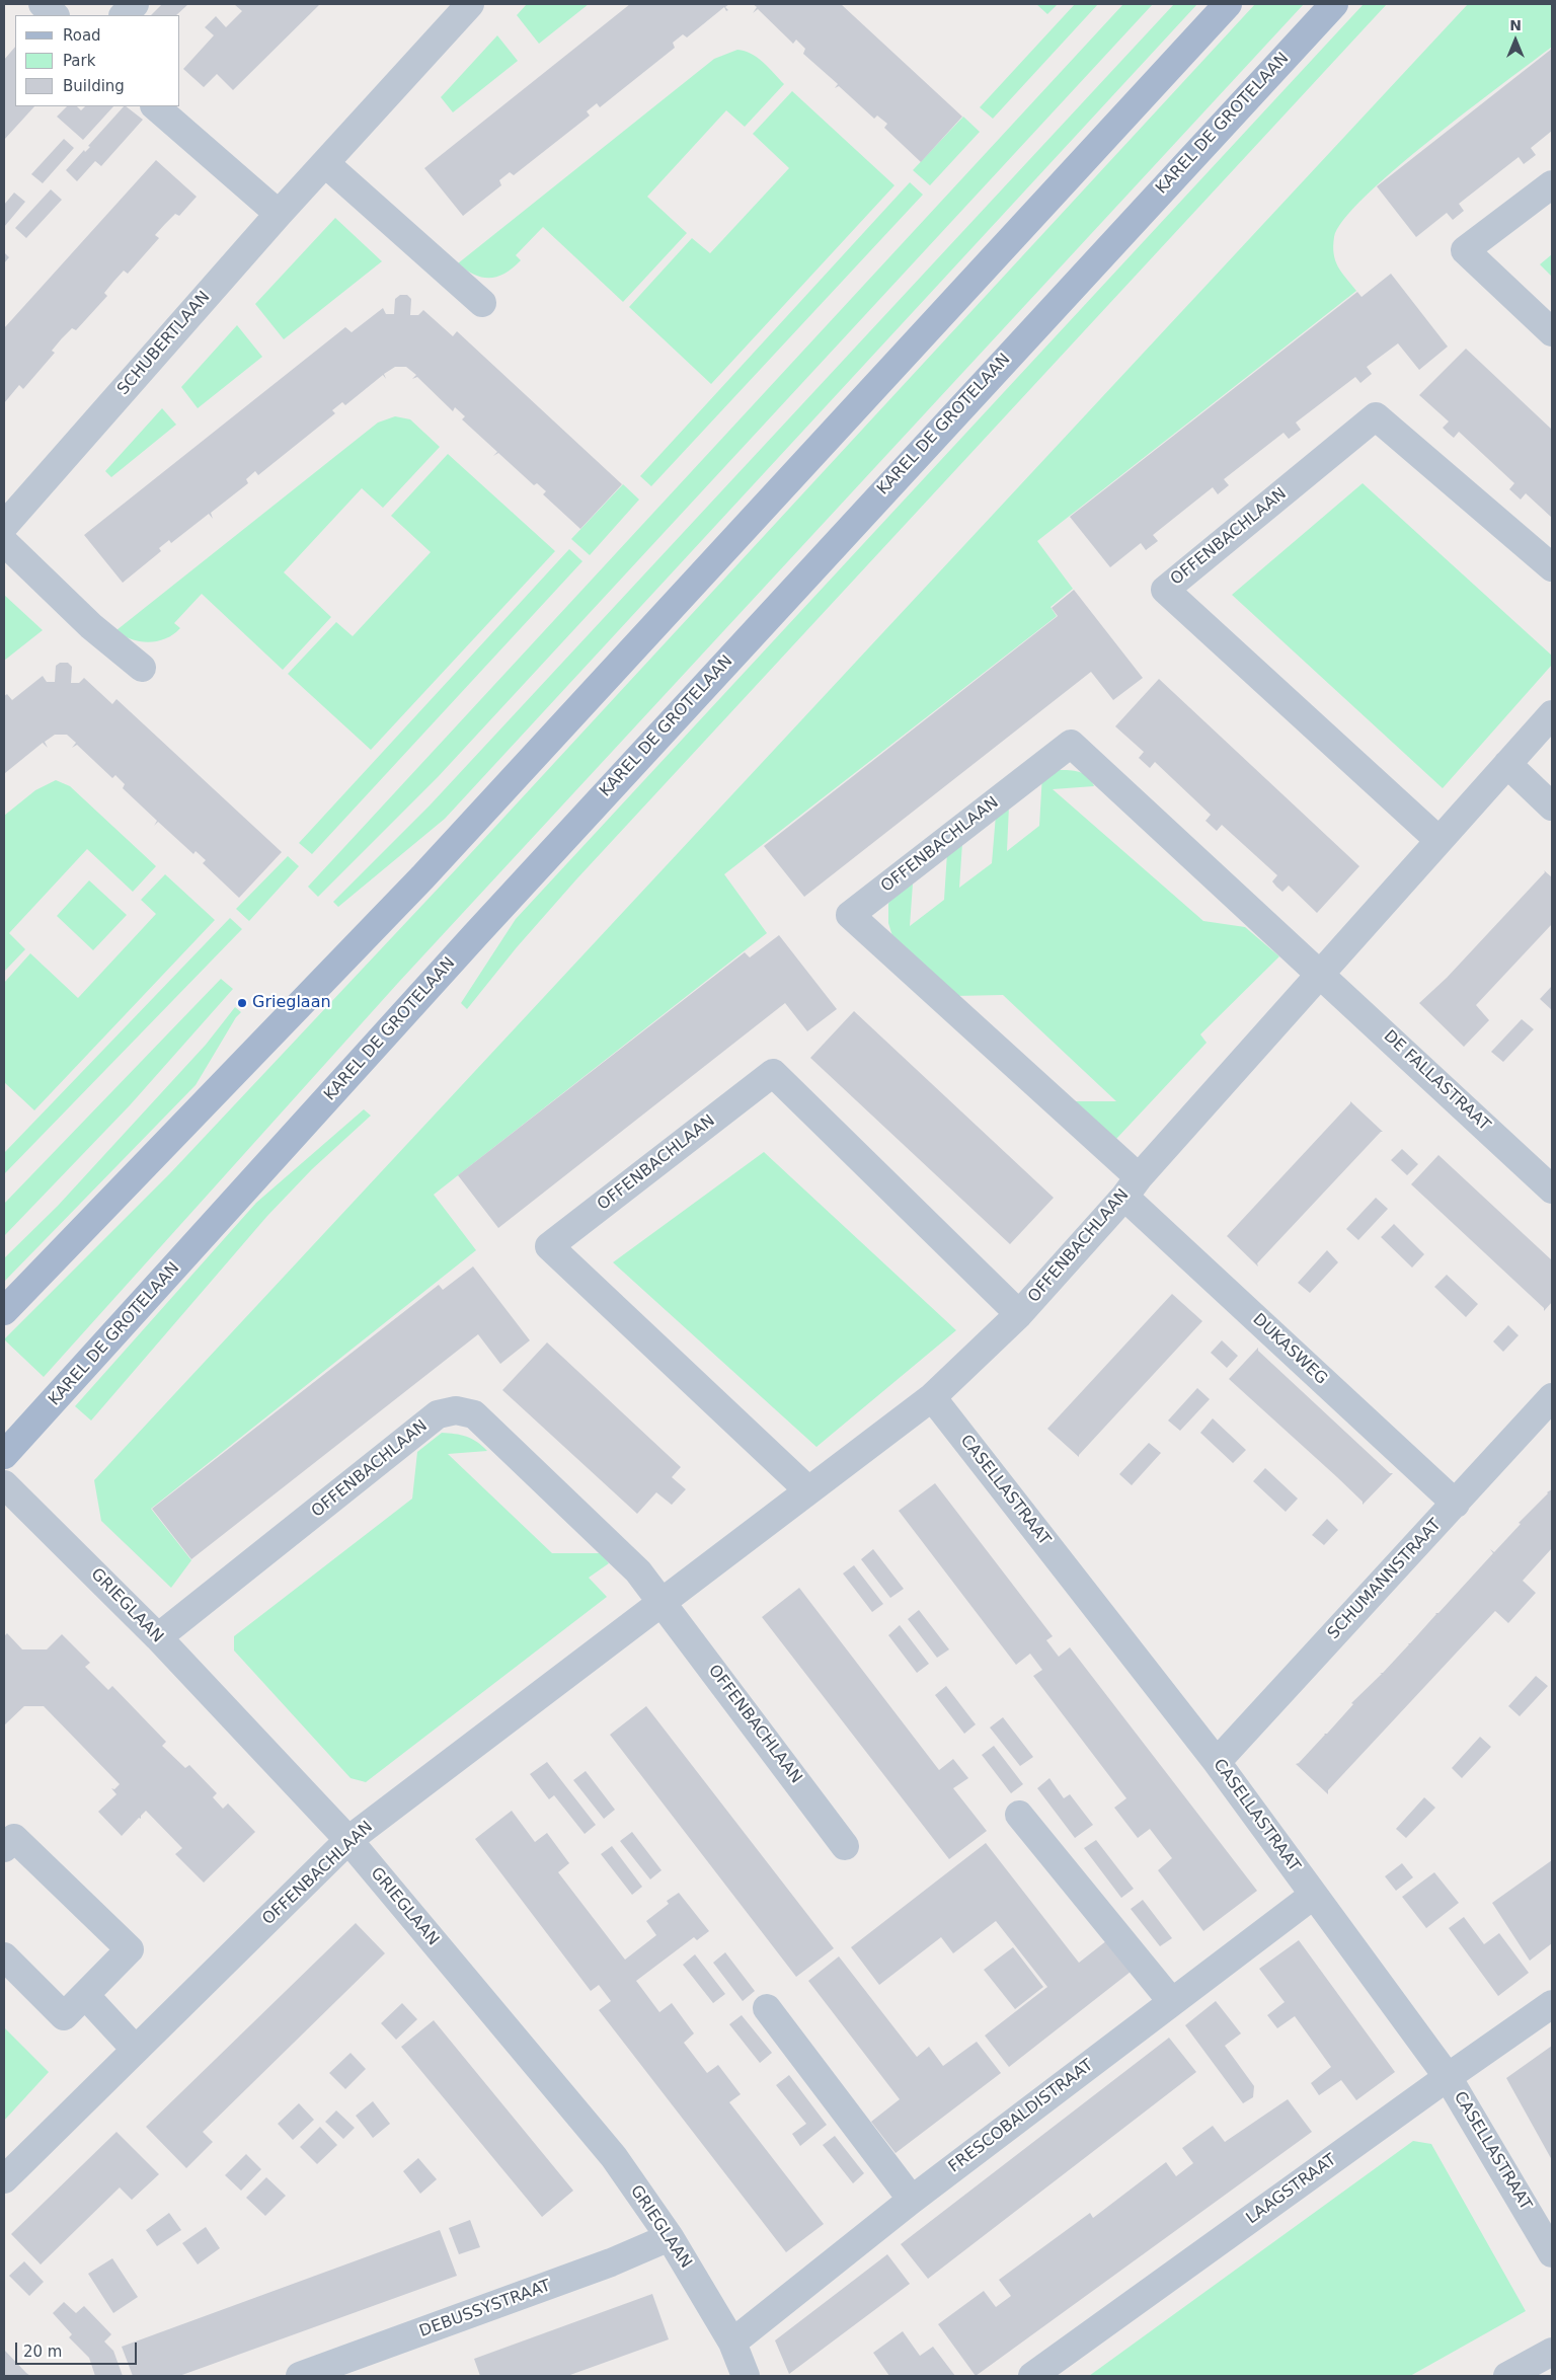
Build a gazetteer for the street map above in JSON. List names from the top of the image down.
{
  "streets": {
    "main road": ["KAREL DE GROTELAAN"],
    "street": [
      "SCHUBERTLAAN",
      "OFFENBACHLAAN",
      "DE FALLASTRAAT",
      "DUKASWEG",
      "CASELLASTRAAT",
      "SCHUMANNSTRAAT",
      "GRIEGLAAN",
      "FRESCOBALDISTRAAT",
      "LAAGSTRAAT",
      "DEBUSSYSTRAAT"
    ]
  },
  "crossings": [
    ["OFFENBACHLAAN", "DE FALLASTRAAT"],
    ["OFFENBACHLAAN", "DUKASWEG"],
    ["OFFENBACHLAAN", "CASELLASTRAAT"],
    ["OFFENBACHLAAN", "GRIEGLAAN"],
    ["DUKASWEG", "SCHUMANNSTRAAT"],
    ["CASELLASTRAAT", "SCHUMANNSTRAAT"],
    ["CASELLASTRAAT", "FRESCOBALDISTRAAT"],
    ["CASELLASTRAAT", "LAAGSTRAAT"],
    ["GRIEGLAAN", "FRESCOBALDISTRAAT"],
    ["GRIEGLAAN", "DEBUSSYSTRAAT"]
  ],
  "places": ["Grieglaan"],
  "legend": ["Road", "Park", "Building"],
  "scale_bar": "20 m",
  "north": "top"
}
